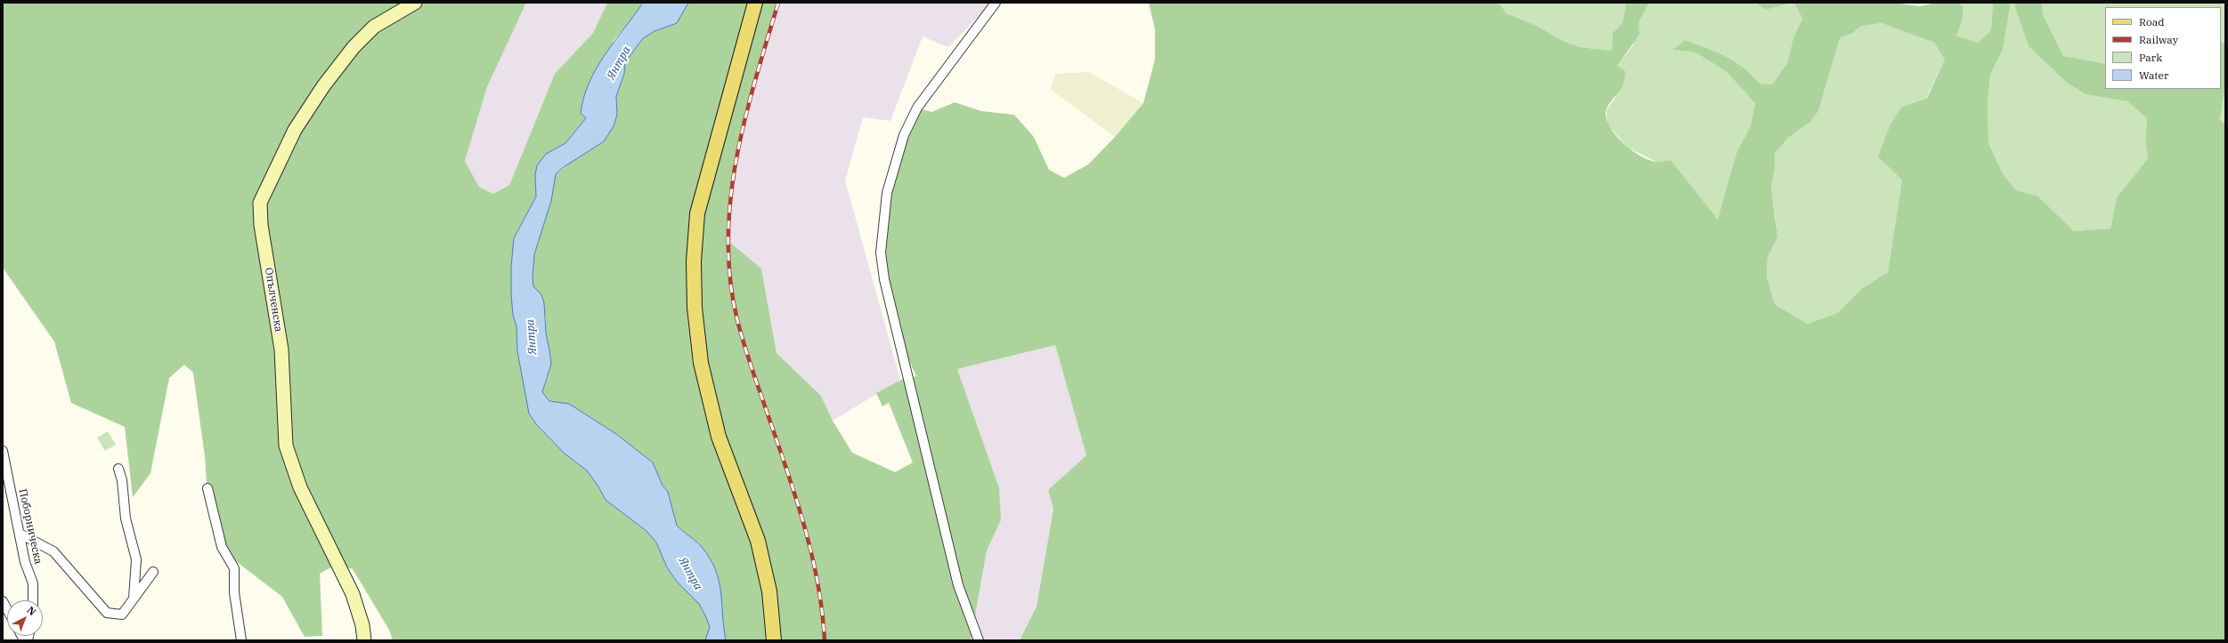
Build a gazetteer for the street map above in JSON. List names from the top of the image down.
{
  "streets": {
    "street": ["Опълченска", "Поборническа"]
  },
  "water": ["Янтра"],
  "legend": [
    "Road",
    "Railway",
    "Park",
    "Water"
  ],
  "north": "top right"
}
